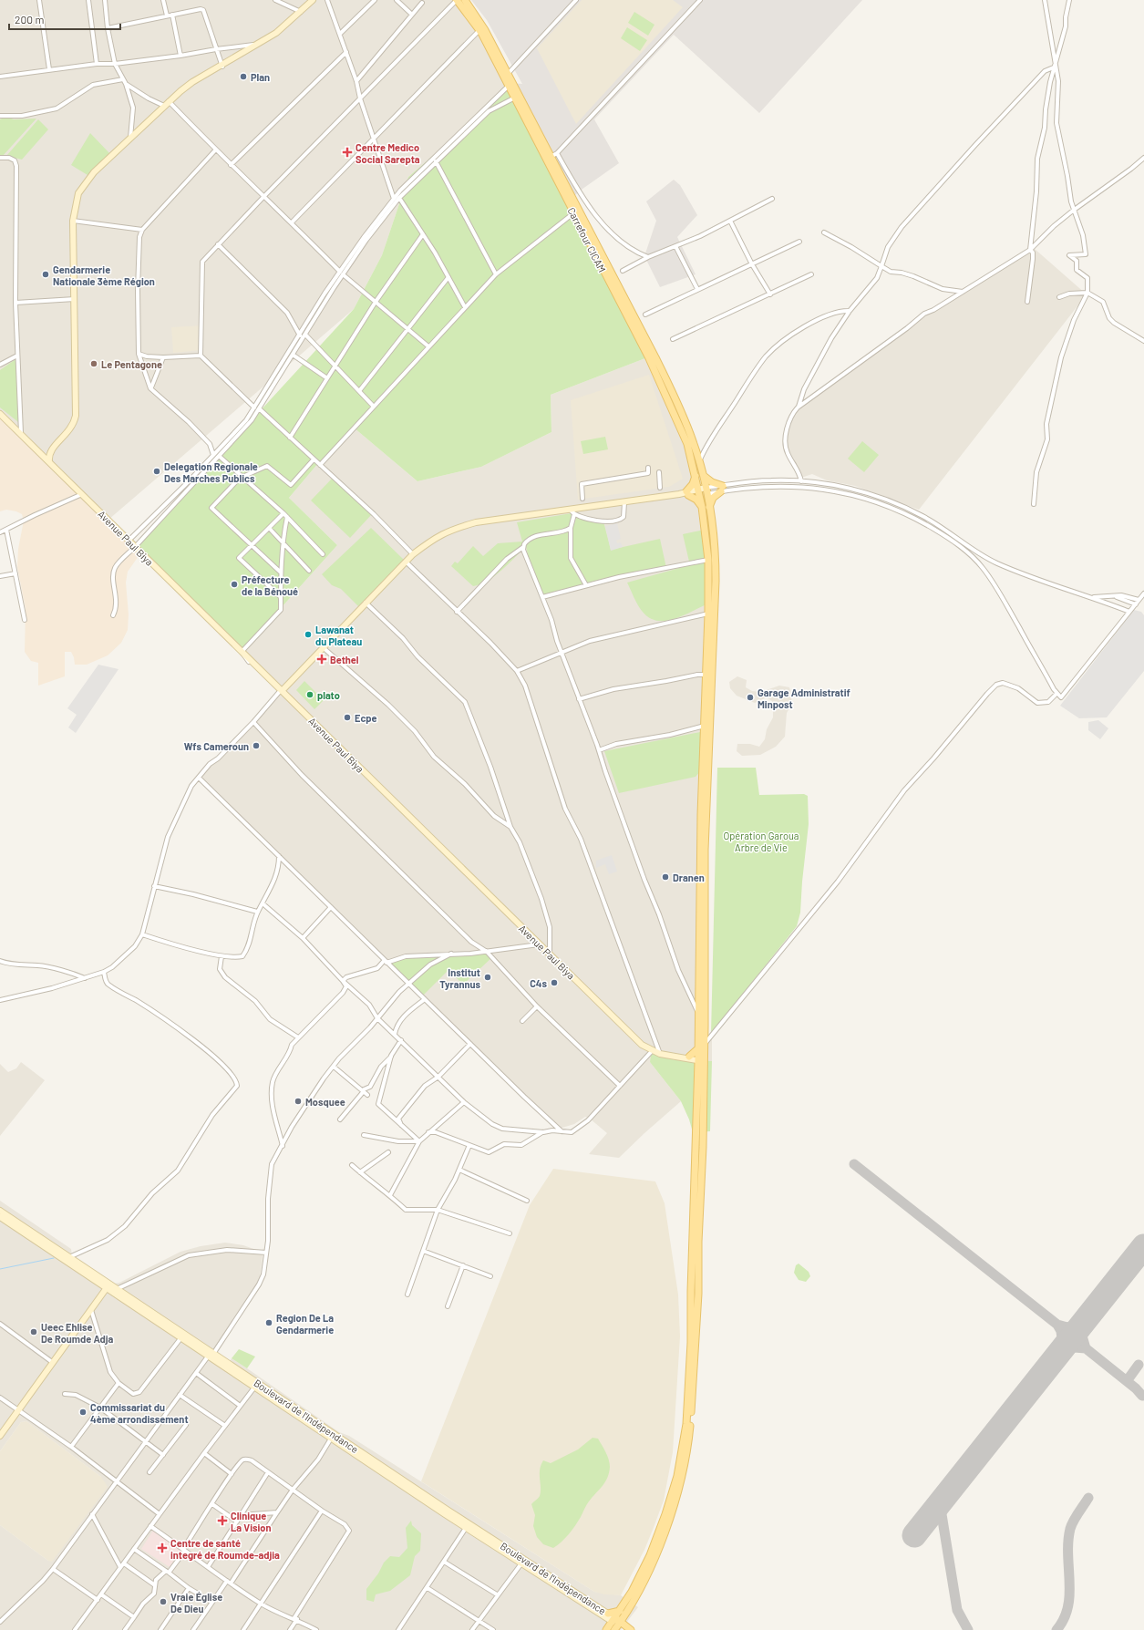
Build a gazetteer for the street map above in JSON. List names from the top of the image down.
{
  "streets": {
    "main road": ["Carrefour CICAM", "Avenue Paul Biya", "Boulevard de l'Indépendance"]
  },
  "parks": ["Opération Garoua Arbre de Vie"],
  "places": {
    "other": [
      "Plan",
      "Gendarmerie Nationale 3ème Région",
      "Le Pentagone",
      "Delegation Regionale Des Marches Publics",
      "Préfecture de la Bénoué",
      "Lawanat du Plateau",
      "plato",
      "Garage Administratif Minpost",
      "Ecpe",
      "Wfs Cameroun",
      "Dranen",
      "Institut Tyrannus",
      "C4s",
      "Mosquee",
      "Region De La Gendarmerie",
      "Ueec Ehlise De Roumde Adja",
      "Commissariat du 4ème arrondissement",
      "Vraie Église De Dieu"
    ],
    "health": [
      "Centre Medico Social Sarepta",
      "Bethel",
      "Clinique La Vision",
      "Centre de santé integré de Roumde-adjia"
    ]
  },
  "scale_bar": "200 m"
}
